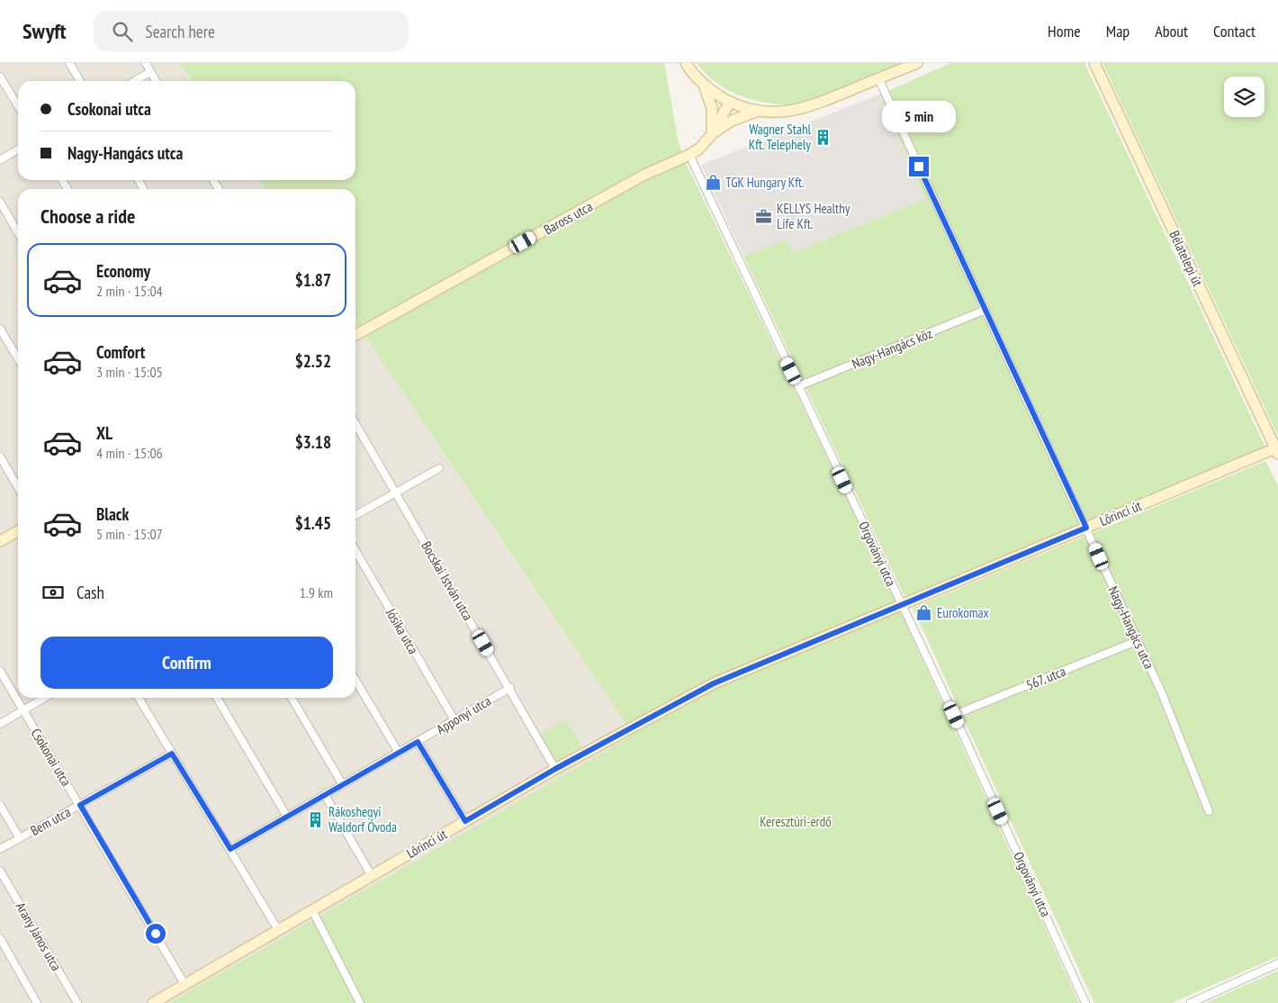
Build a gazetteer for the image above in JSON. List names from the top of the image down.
{
  "streets": {
    "street": [
      "Baross utca",
      "Bélatelepi út",
      "Nagy-Hangács köz",
      "Lőrinci út",
      "Orgoványi utca",
      "Bocskai István utca",
      "Nagy-Hangács utca",
      "Jósika utca",
      "567. utca",
      "Apponyi utca",
      "Csokonai utca",
      "Bem utca",
      "Arany János utca"
    ]
  },
  "crossings": [
    ["Baross utca", "Orgoványi utca"],
    ["Baross utca", "Nagy-Hangács utca"],
    ["Bélatelepi út", "Lőrinci út"],
    ["Nagy-Hangács köz", "Orgoványi utca"],
    ["Nagy-Hangács köz", "Nagy-Hangács utca"],
    ["Lőrinci út", "Orgoványi utca"],
    ["Lőrinci út", "Bocskai István utca"],
    ["Lőrinci út", "Nagy-Hangács utca"],
    ["Lőrinci út", "Csokonai utca"],
    ["Orgoványi utca", "567. utca"],
    ["Bocskai István utca", "Apponyi utca"],
    ["Nagy-Hangács utca", "567. utca"],
    ["Jósika utca", "Apponyi utca"],
    ["Csokonai utca", "Bem utca"]
  ],
  "parks": ["Keresztúri-erdő"],
  "places": {
    "building": ["Wagner Stahl Kft. Telephely", "Rákoshegyi Waldorf Óvoda"],
    "shop": ["TGK Hungary Kft.", "Eurokomax"],
    "office": ["KELLYS Healthy Life Kft."]
  },
  "page": {
    "header": "Swyft",
    "search": "Search here",
    "nav": [
      "Home",
      "Map",
      "About",
      "Contact"
    ],
    "banner": ["Csokonai utca", "Nagy-Hangács utca"],
    "bubble": "5 min",
    "heading": "Choose a ride",
    "list": [
      {
        "name": "Economy",
        "note": "2 min · 15:04",
        "value": "$1.87"
      },
      {
        "name": "Comfort",
        "note": "3 min · 15:05",
        "value": "$2.52"
      },
      {
        "name": "XL",
        "note": "4 min · 15:06",
        "value": "$3.18"
      },
      {
        "name": "Black",
        "note": "5 min · 15:07",
        "value": "$1.45"
      }
    ],
    "pay": ["Cash", "1.9 km"],
    "buttons": "Confirm"
  }
}
